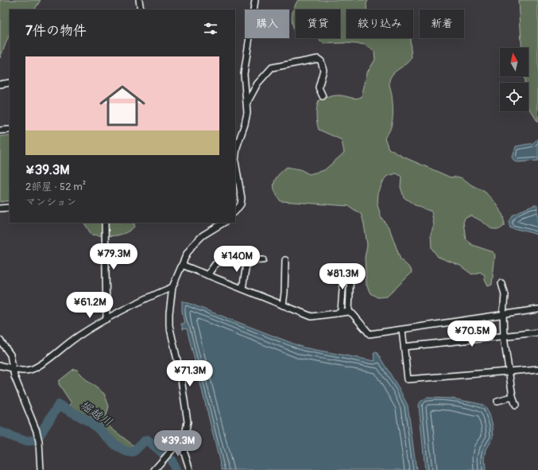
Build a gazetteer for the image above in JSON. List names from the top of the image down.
{
  "water": ["堀越川"],
  "north": "top",
  "page": {
    "chip": [
      "購入",
      "賃貸",
      "絞り込み",
      "新着"
    ],
    "heading": "7件の物件",
    "list": [
      {
        "name": "¥39.3M",
        "note": "2部屋 · 52 m² · マンション"
      }
    ],
    "price": [
      "¥79.3M",
      "¥140M",
      "¥81.3M",
      "¥61.2M",
      "¥70.5M",
      "¥71.3M",
      "¥39.3M"
    ]
  }
}
